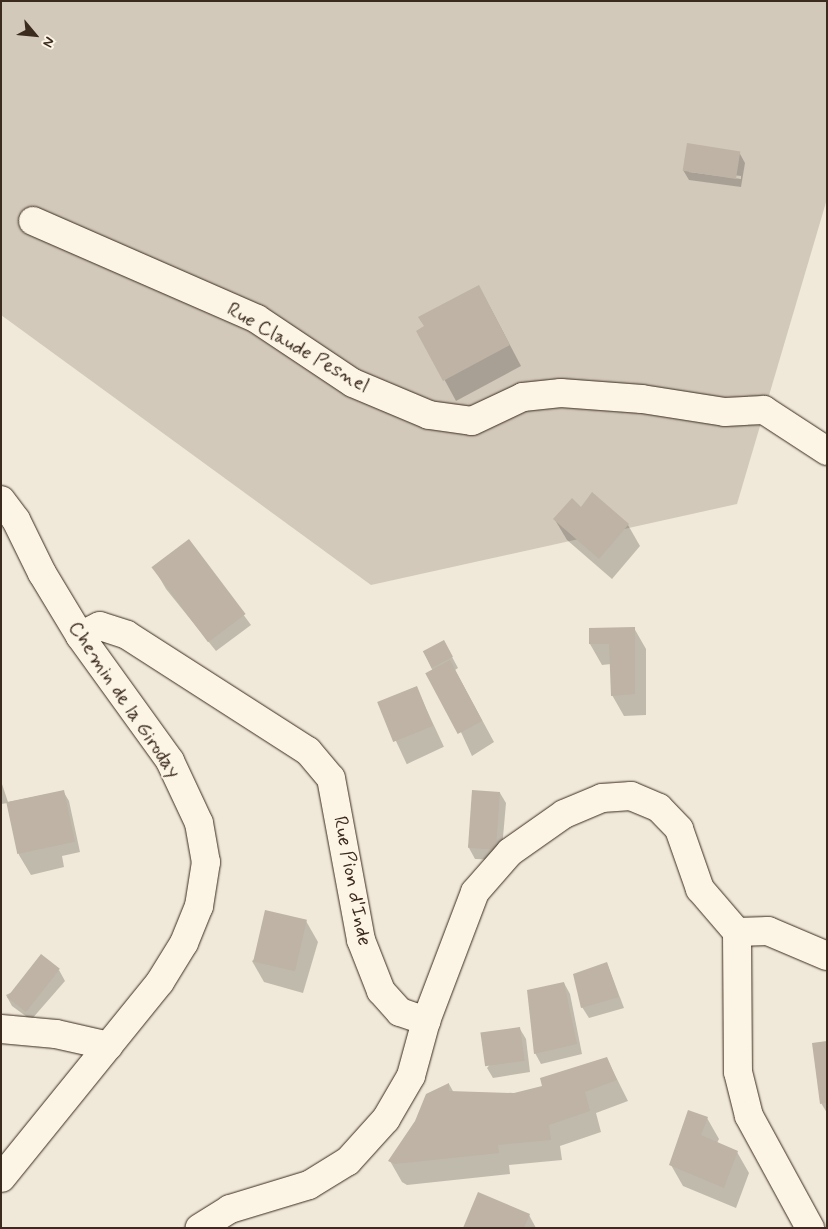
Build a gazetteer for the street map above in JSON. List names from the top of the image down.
{
  "streets": {
    "street": ["Rue Claude Pesnel", "Chemin de la Giroday", "Rue Pion d'Inde"]
  },
  "crossings": [
    ["Chemin de la Giroday", "Rue Pion d'Inde"]
  ],
  "north": "bottom right"
}
